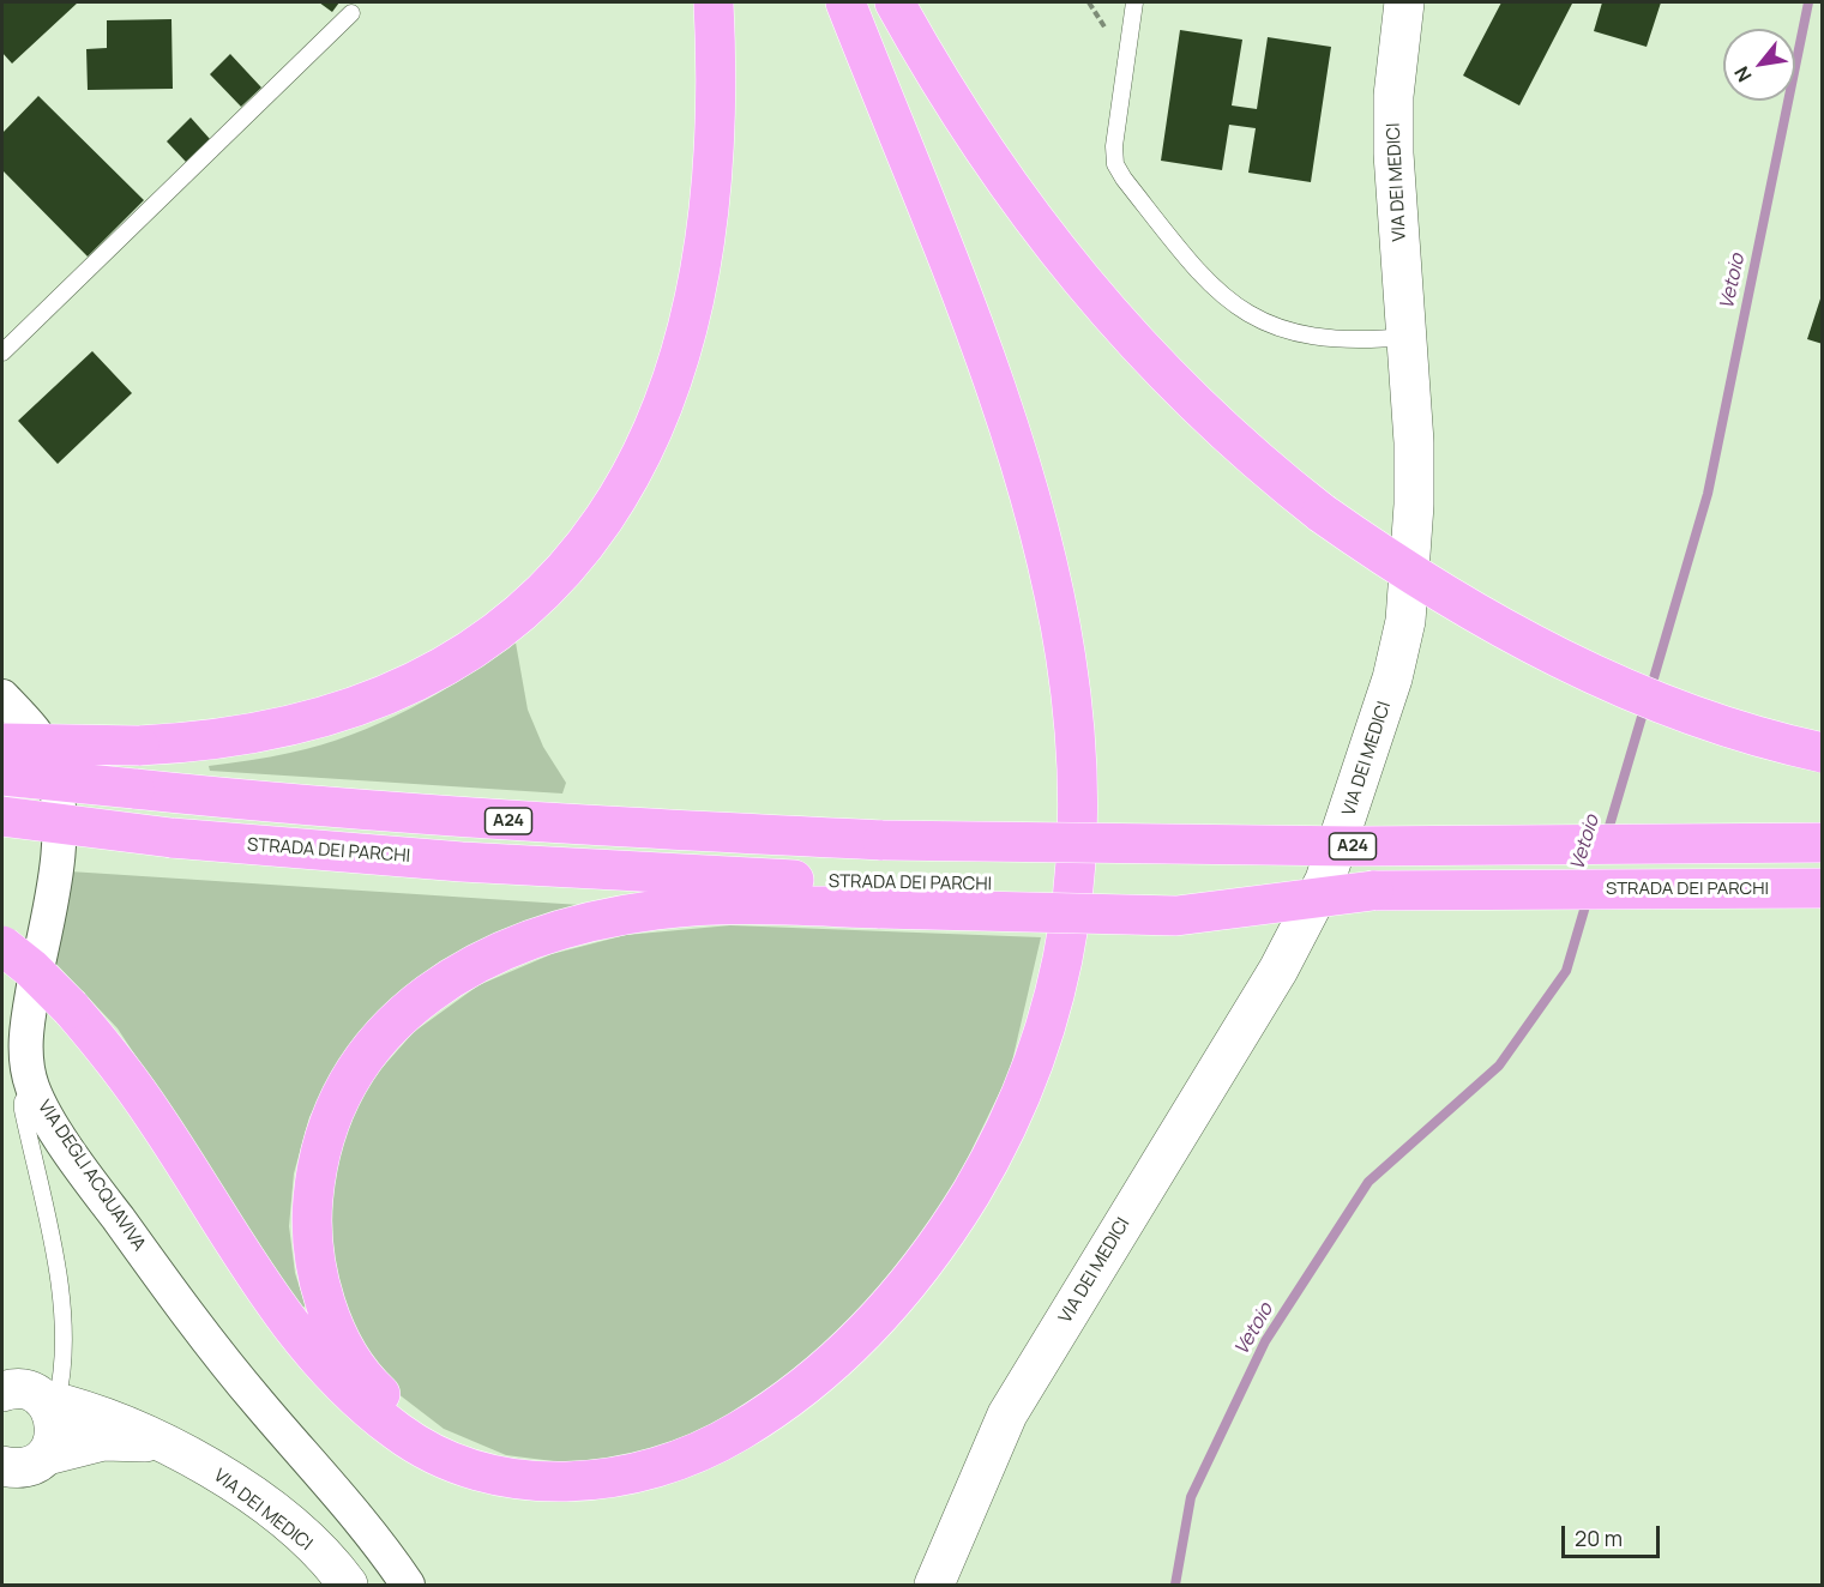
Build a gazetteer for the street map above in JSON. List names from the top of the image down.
{
  "streets": {
    "highway": ["A24", "STRADA DEI PARCHI"],
    "street": ["VIA DEI MEDICI", "VIA DEGLI ACQUAVIVA"]
  },
  "water": ["Vetoio"],
  "scale_bar": "20 m",
  "north": "bottom left"
}
